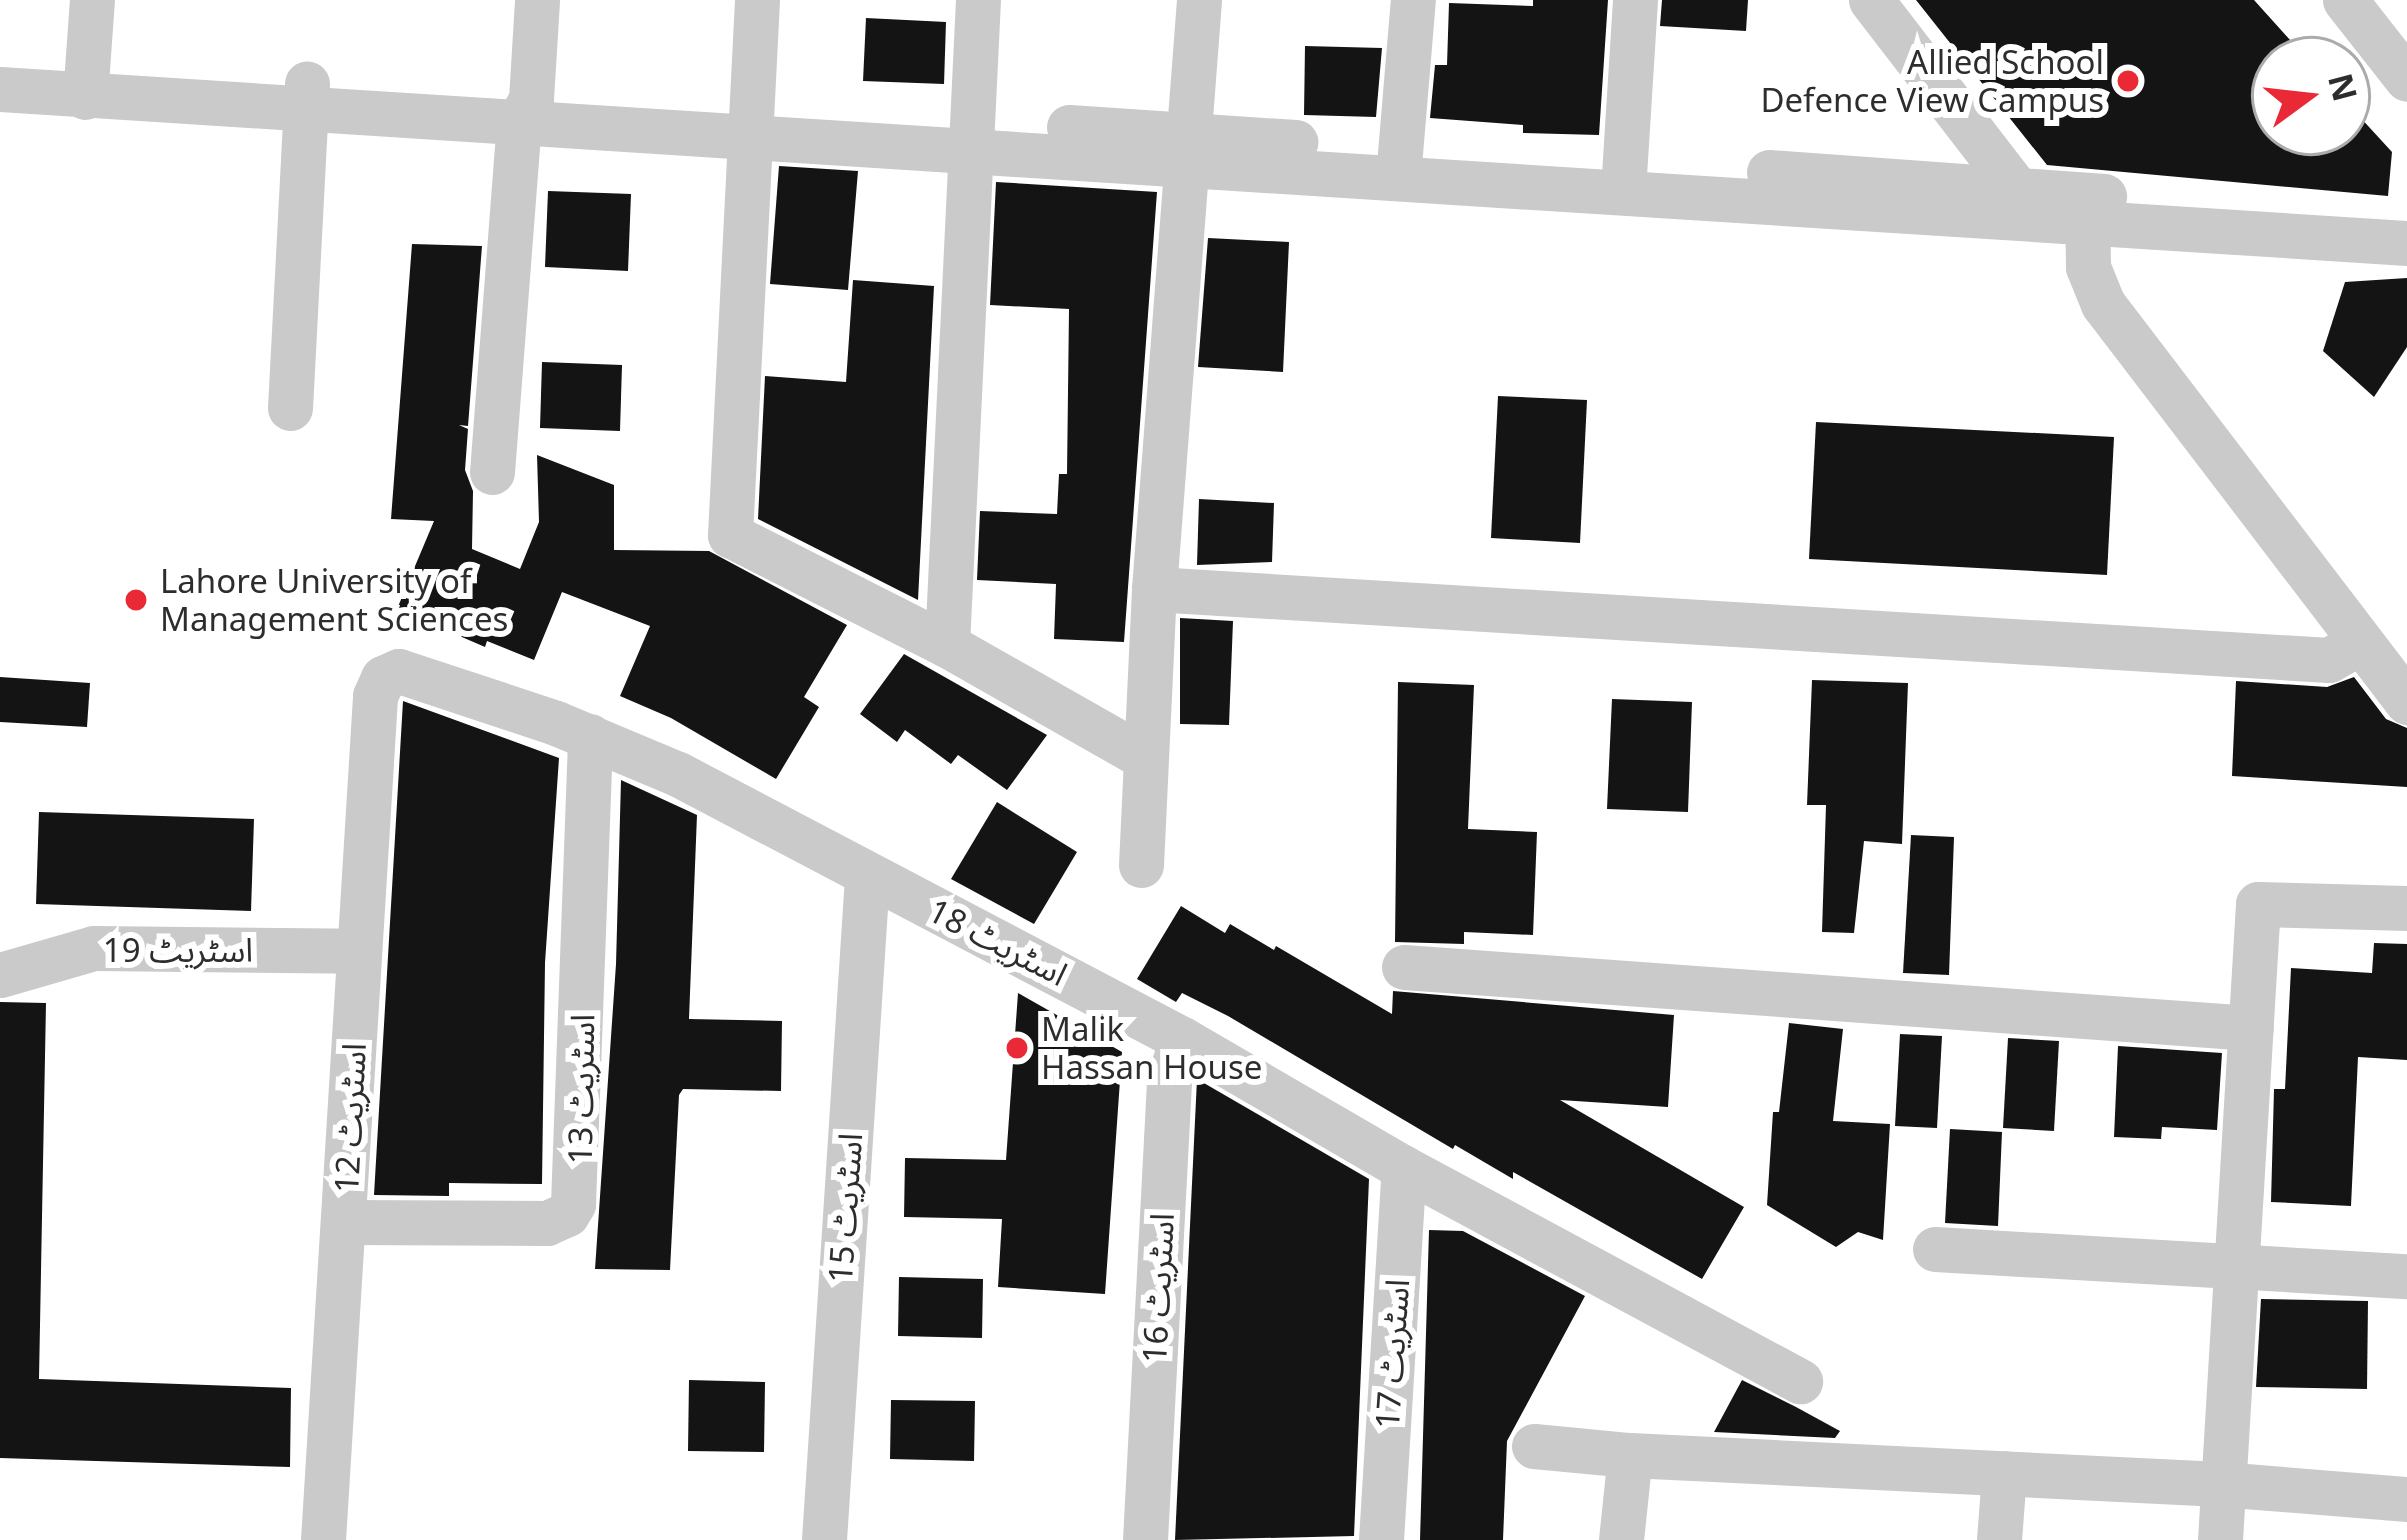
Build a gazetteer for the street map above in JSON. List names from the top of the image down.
{
  "streets": {
    "street": [
      "اسٹریٹ 18",
      "اسٹریٹ 19",
      "اسٹریٹ 13",
      "اسٹریٹ 12",
      "اسٹریٹ 15",
      "اسٹریٹ 16",
      "اسٹریٹ 17"
    ]
  },
  "crossings": [
    ["اسٹریٹ 18", "اسٹریٹ 13"],
    ["اسٹریٹ 18", "اسٹریٹ 12"],
    ["اسٹریٹ 18", "اسٹریٹ 15"],
    ["اسٹریٹ 18", "اسٹریٹ 16"],
    ["اسٹریٹ 18", "اسٹریٹ 17"],
    ["اسٹریٹ 19", "اسٹریٹ 12"],
    ["اسٹریٹ 13", "اسٹریٹ 12"]
  ],
  "places": ["Allied School Defence View Campus", "Lahore University of Management Sciences", "Malik Hassan House"],
  "north": "right"
}
